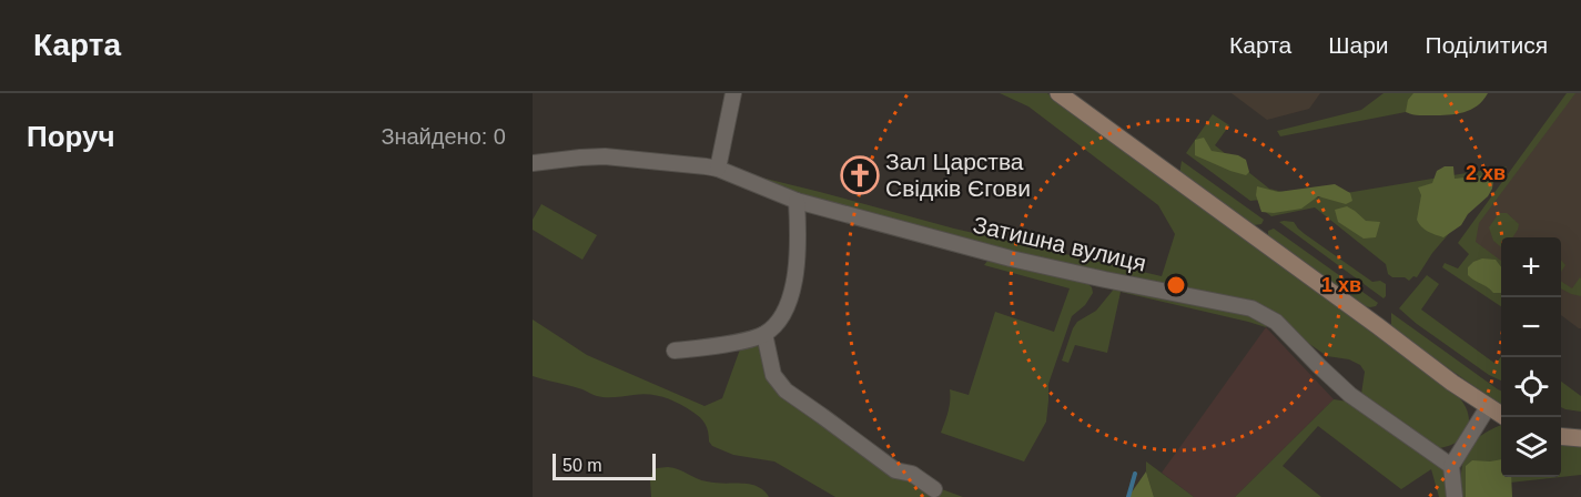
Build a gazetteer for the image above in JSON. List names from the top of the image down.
{
  "streets": {
    "street": ["Затишна вулиця"]
  },
  "places": {
    "church": ["Зал Царства Свідків Єгови"]
  },
  "scale_bar": "50 m",
  "page": {
    "header": "Карта",
    "nav": ["Карта", "Шари", "Поділитися"],
    "heading": ["Поруч", "Знайдено: 0"],
    "map_buttons": ["+", "−"],
    "scale": "50 m"
  },
  "rings": ["2 хв", "1 хв"]
}
